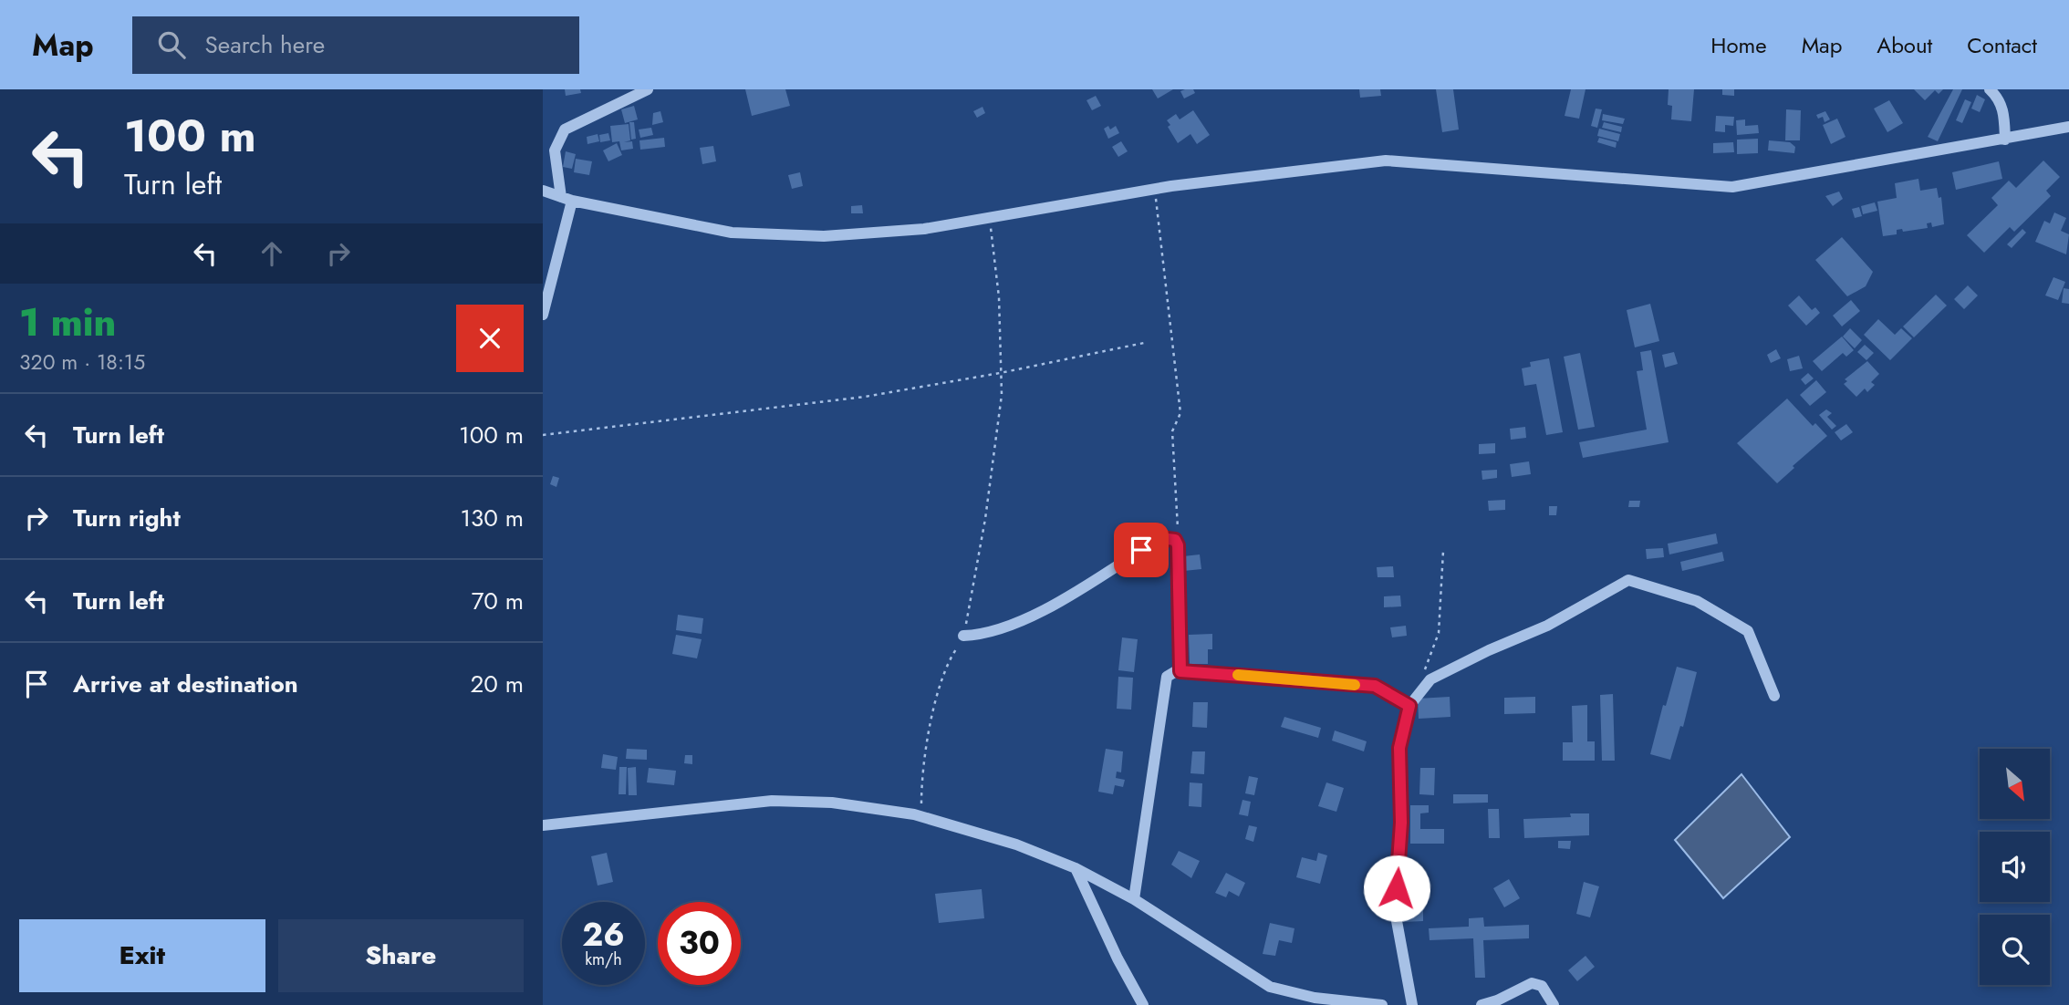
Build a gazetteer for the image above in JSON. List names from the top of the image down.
{
  "north": "bottom right",
  "page": {
    "header": "Map",
    "search": "Search here",
    "nav": [
      "Home",
      "Map",
      "About",
      "Contact"
    ],
    "turn": ["100 m", "Turn left"],
    "heading": ["1 min", "320 m · 18:15"],
    "list": [
      {
        "name": "Turn left",
        "value": "100 m"
      },
      {
        "name": "Turn right",
        "value": "130 m"
      },
      {
        "name": "Turn left",
        "value": "70 m"
      },
      {
        "name": "Arrive at destination",
        "value": "20 m"
      }
    ],
    "speed": "26 km/h",
    "limit": "30",
    "buttons": ["Exit", "Share"]
  }
}
